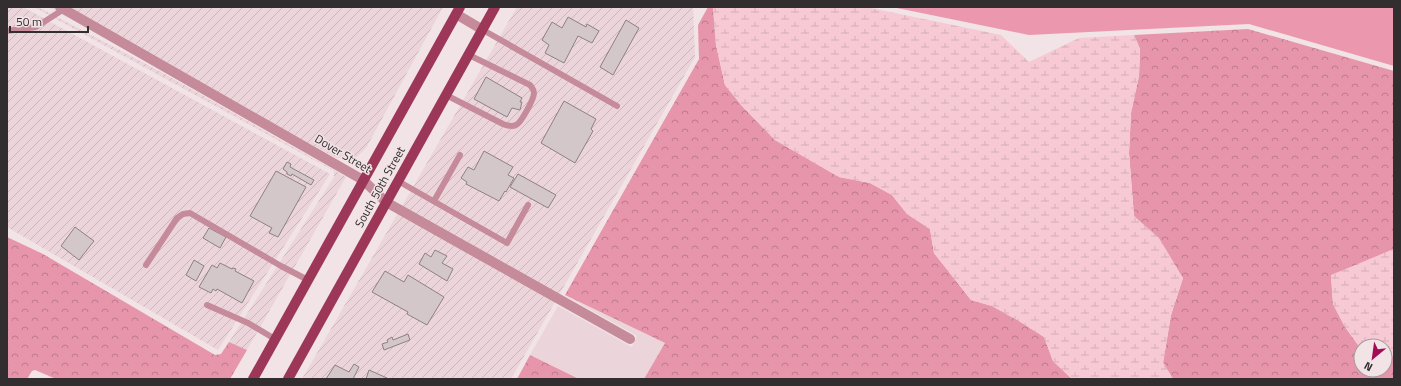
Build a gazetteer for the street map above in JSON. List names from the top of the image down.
{
  "streets": {
    "main road": ["South 50th Street"],
    "street": ["Dover Street"]
  },
  "crossings": [
    ["Dover Street", "South 50th Street"]
  ],
  "scale_bar": "50 m",
  "north": "bottom left"
}
